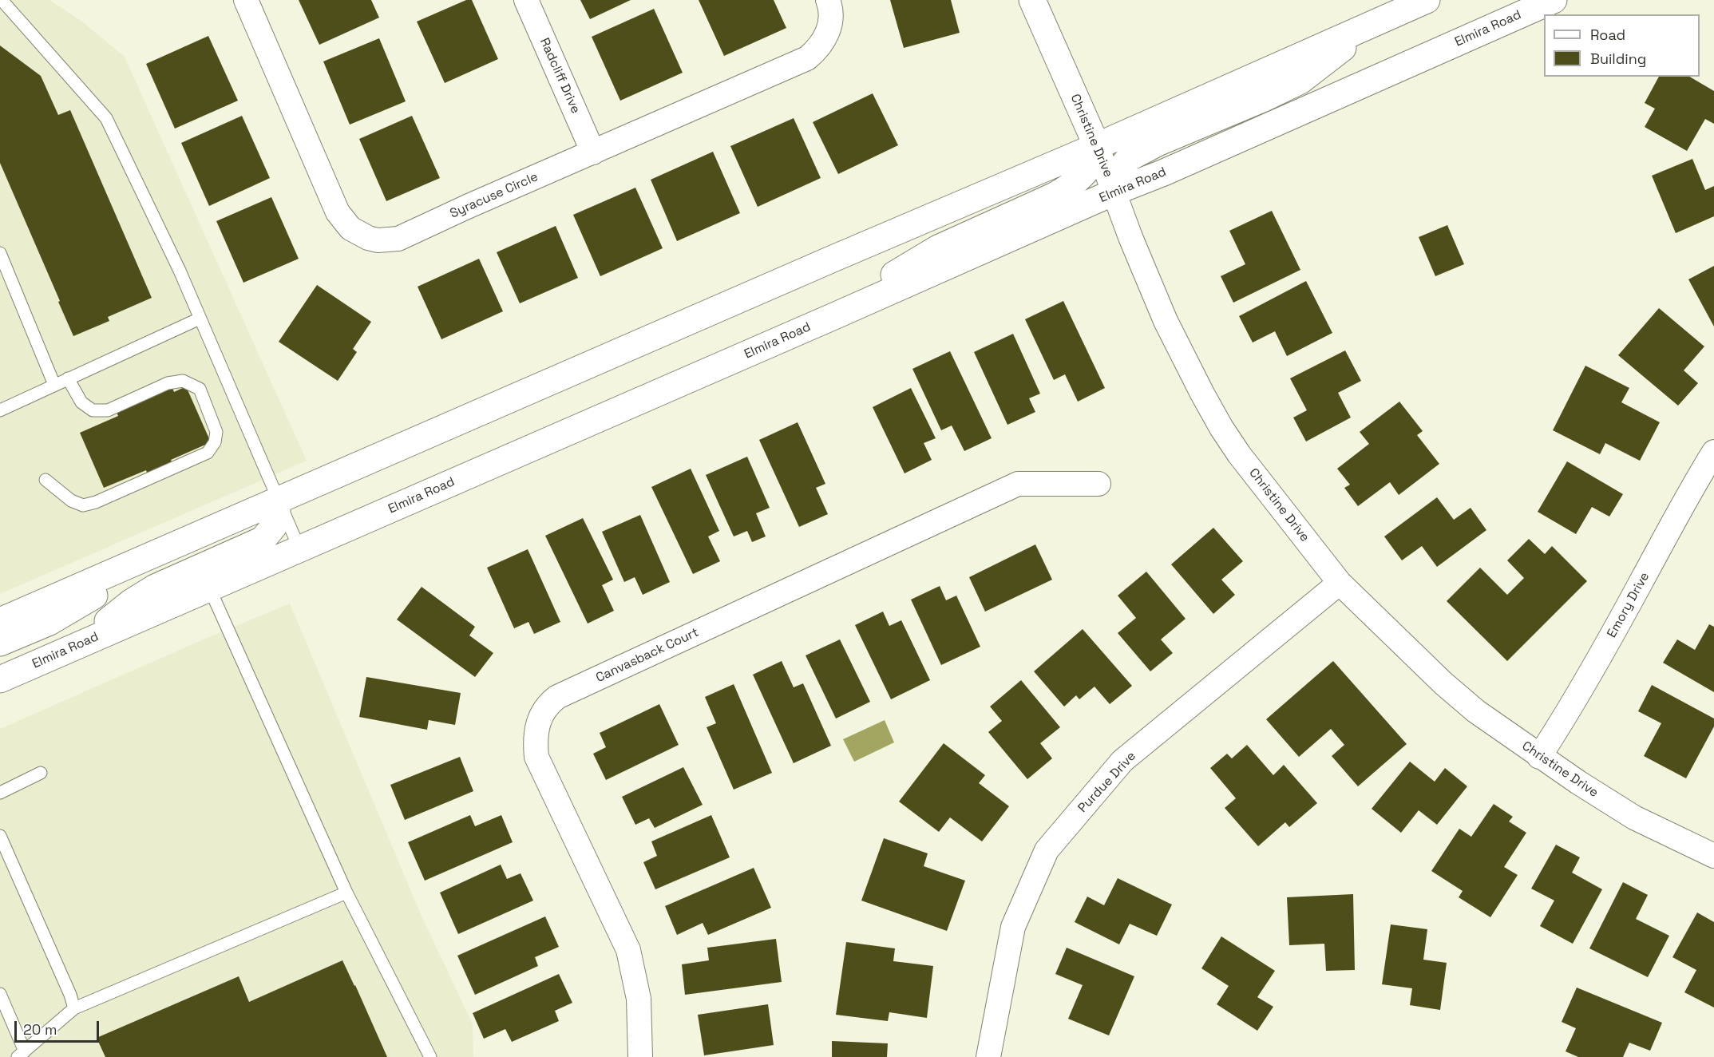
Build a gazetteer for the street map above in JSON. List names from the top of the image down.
{
  "streets": {
    "main road": ["Elmira Road", "Christine Drive"],
    "street": [
      "Radcliff Drive",
      "Syracuse Circle",
      "Emory Drive",
      "Canvasback Court",
      "Purdue Drive"
    ]
  },
  "crossings": [
    ["Elmira Road", "Christine Drive"],
    ["Radcliff Drive", "Syracuse Circle"],
    ["Christine Drive", "Emory Drive"],
    ["Christine Drive", "Purdue Drive"]
  ],
  "legend": ["Road", "Building"],
  "scale_bar": "20 m"
}
